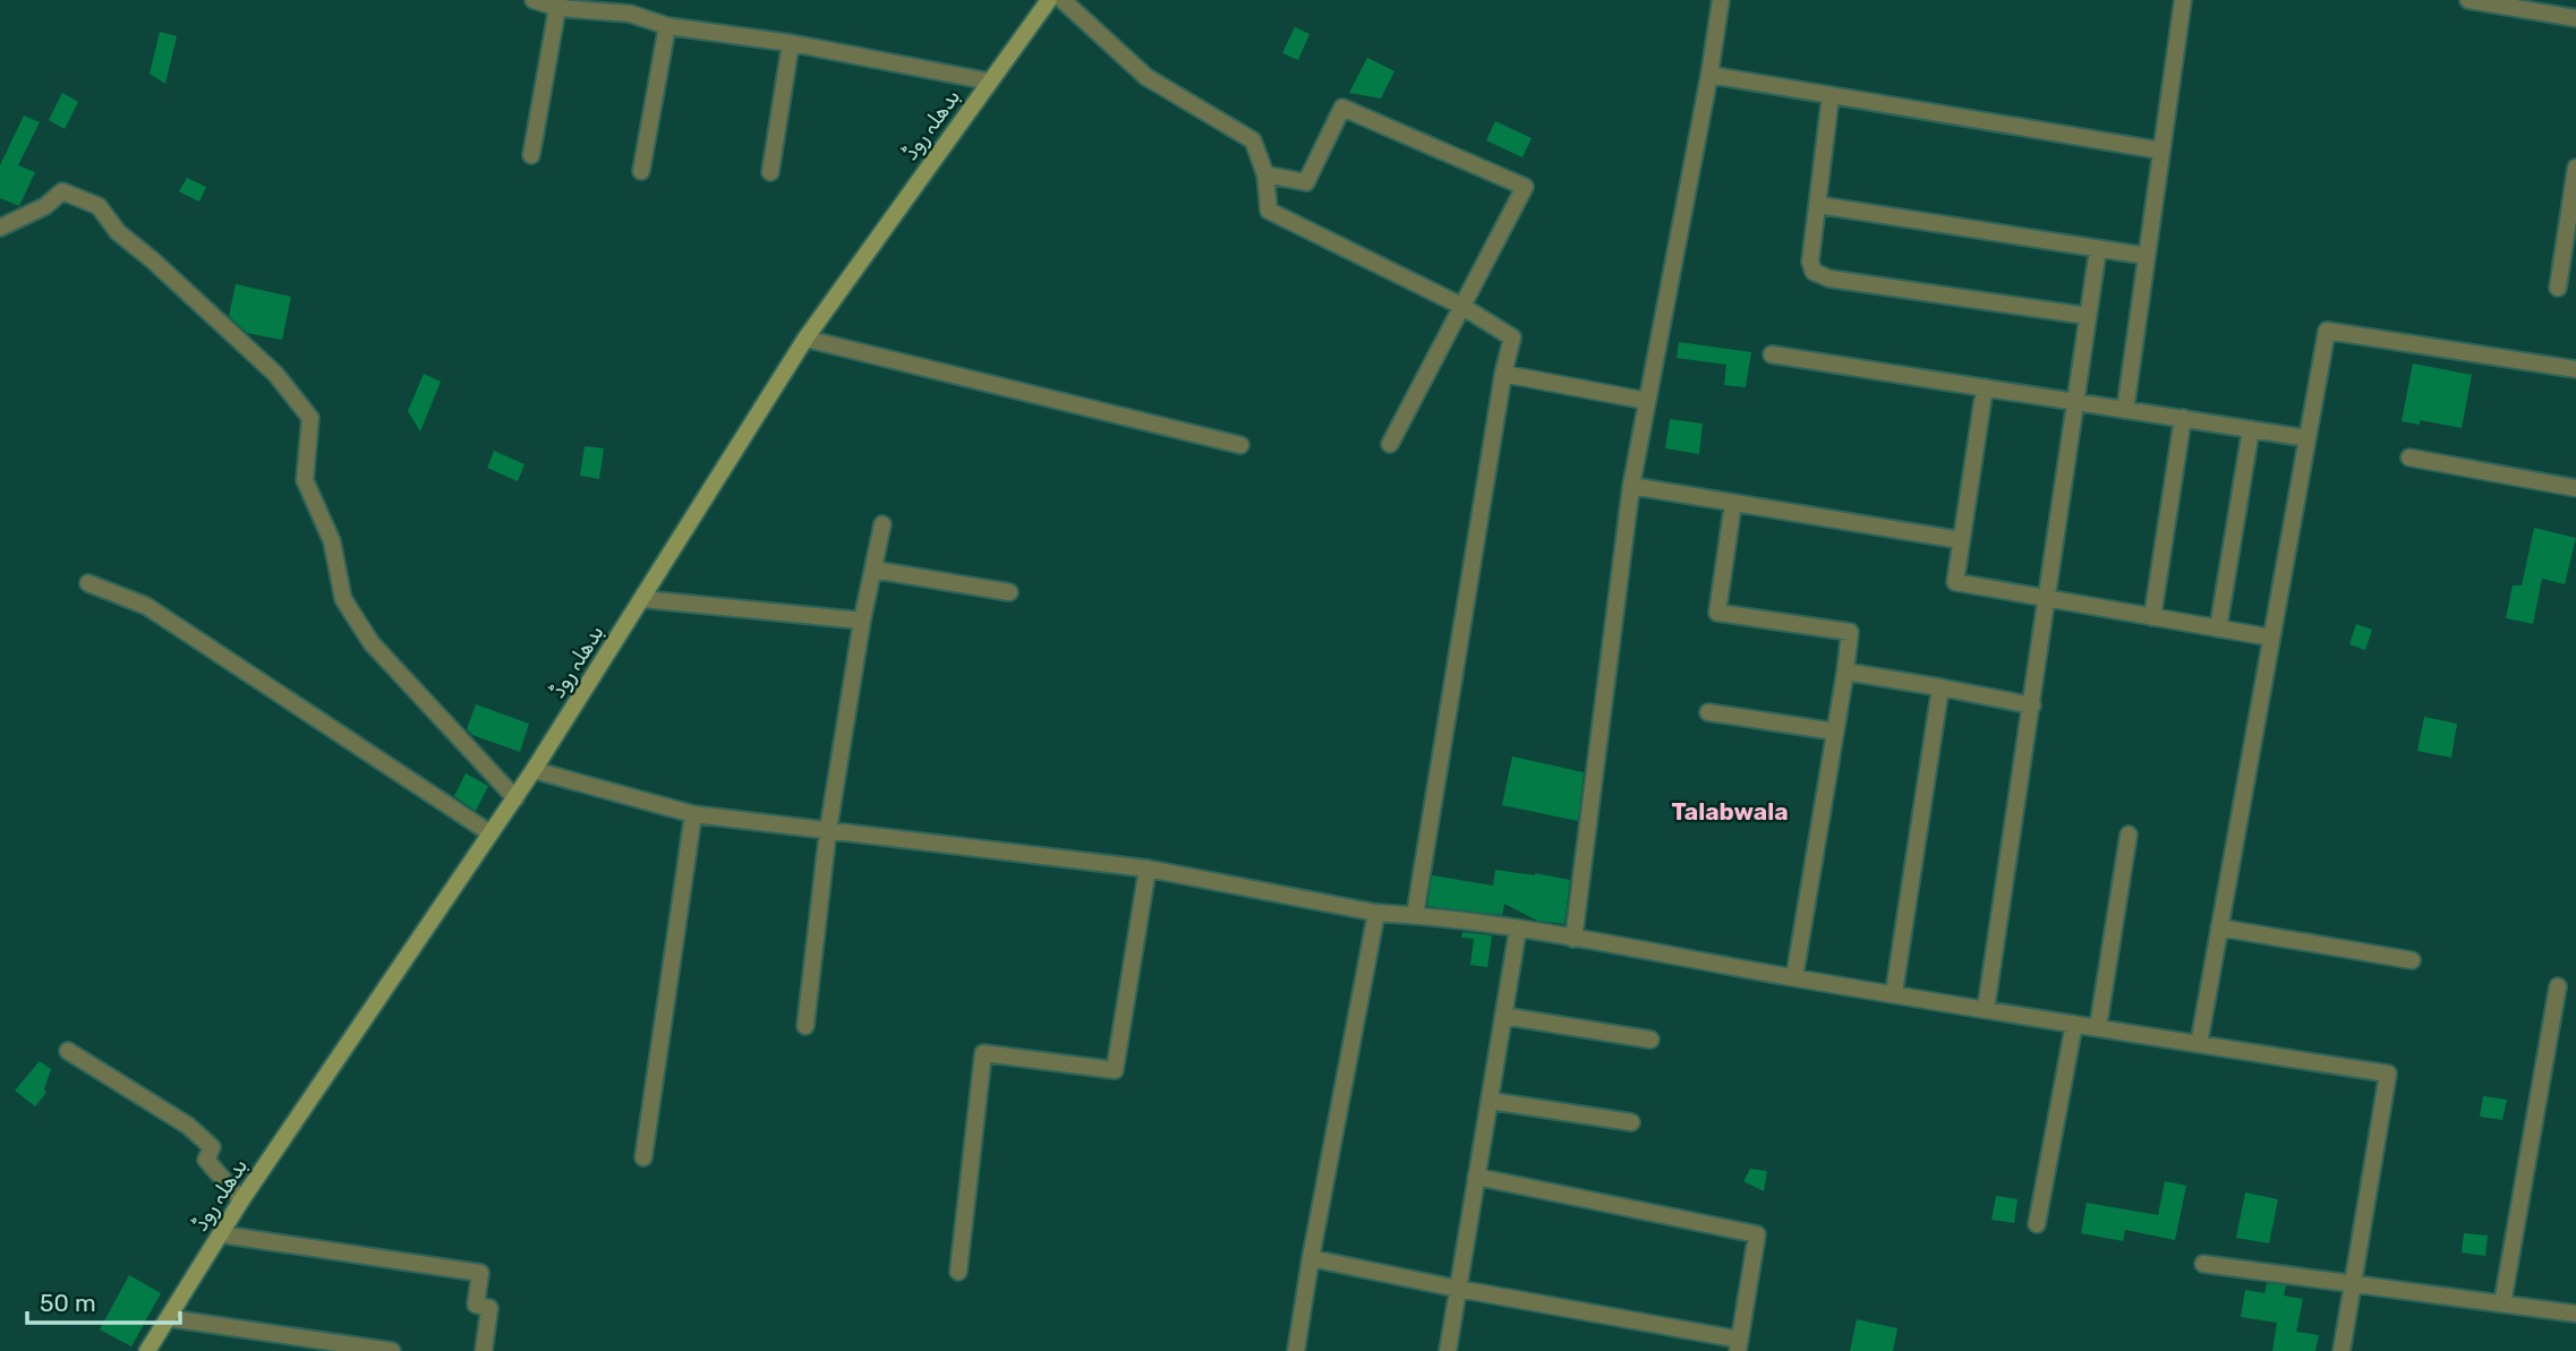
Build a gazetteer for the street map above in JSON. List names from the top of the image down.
{
  "streets": {
    "main road": ["بدھلہ روڈ"]
  },
  "districts": ["Talabwala"],
  "scale_bar": "50 m"
}
